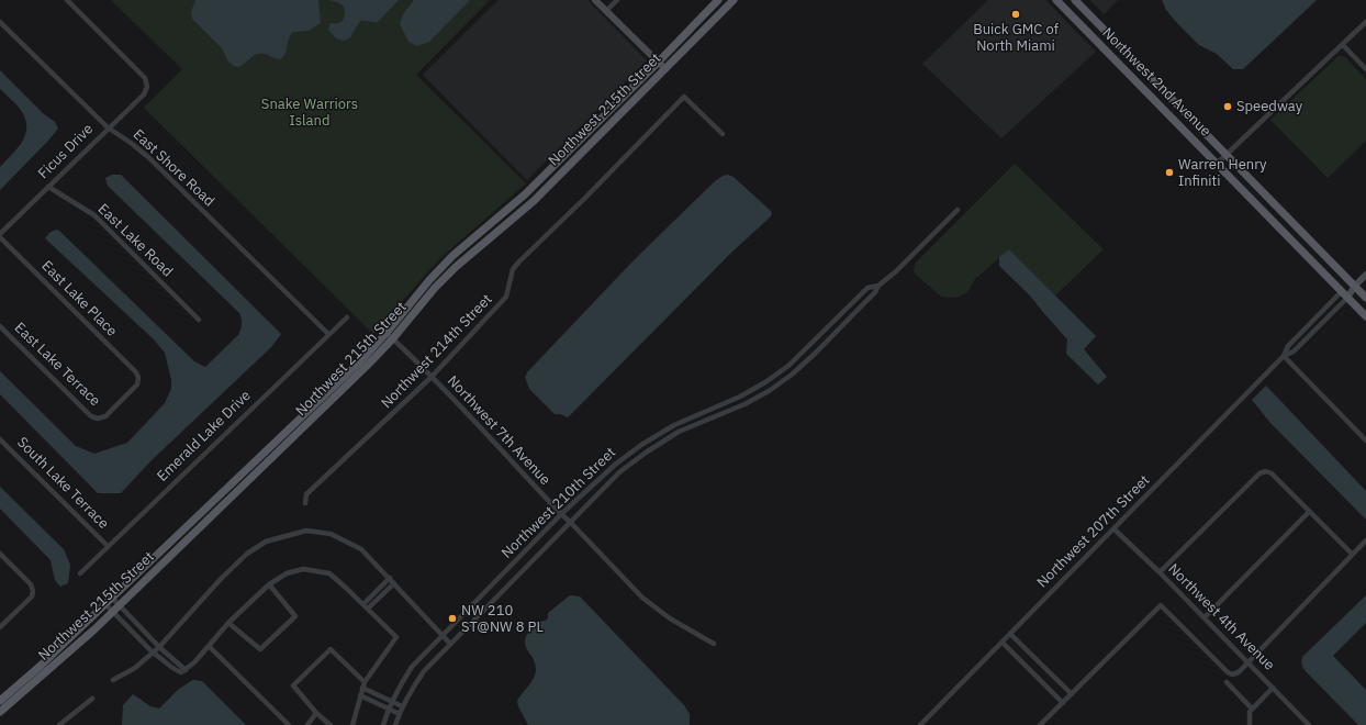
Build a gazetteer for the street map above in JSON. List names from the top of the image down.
{
  "streets": {
    "main road": ["Northwest 2nd Avenue", "Northwest 215th Street"],
    "street": [
      "Ficus Drive",
      "East Shore Road",
      "East Lake Road",
      "East Lake Place",
      "Northwest 214th Street",
      "East Lake Terrace",
      "Northwest 7th Avenue",
      "Emerald Lake Drive",
      "South Lake Terrace",
      "Northwest 210th Street",
      "Northwest 207th Street",
      "Northwest 4th Avenue"
    ]
  },
  "crossings": [
    ["Northwest 2nd Avenue", "Northwest 207th Street"],
    ["Northwest 215th Street", "Northwest 7th Avenue"],
    ["Ficus Drive", "East Shore Road"],
    ["Ficus Drive", "East Lake Road"],
    ["East Shore Road", "Emerald Lake Drive"],
    ["East Lake Place", "East Lake Terrace"],
    ["Northwest 214th Street", "Northwest 7th Avenue"],
    ["Northwest 7th Avenue", "Northwest 210th Street"],
    ["Emerald Lake Drive", "South Lake Terrace"],
    ["Northwest 207th Street", "Northwest 4th Avenue"]
  ],
  "parks": ["Snake Warriors Island"],
  "places": [
    "Buick GMC of North Miami",
    "Speedway",
    "Warren Henry Infiniti",
    "NW 210 ST@NW 8 PL"
  ]
}
